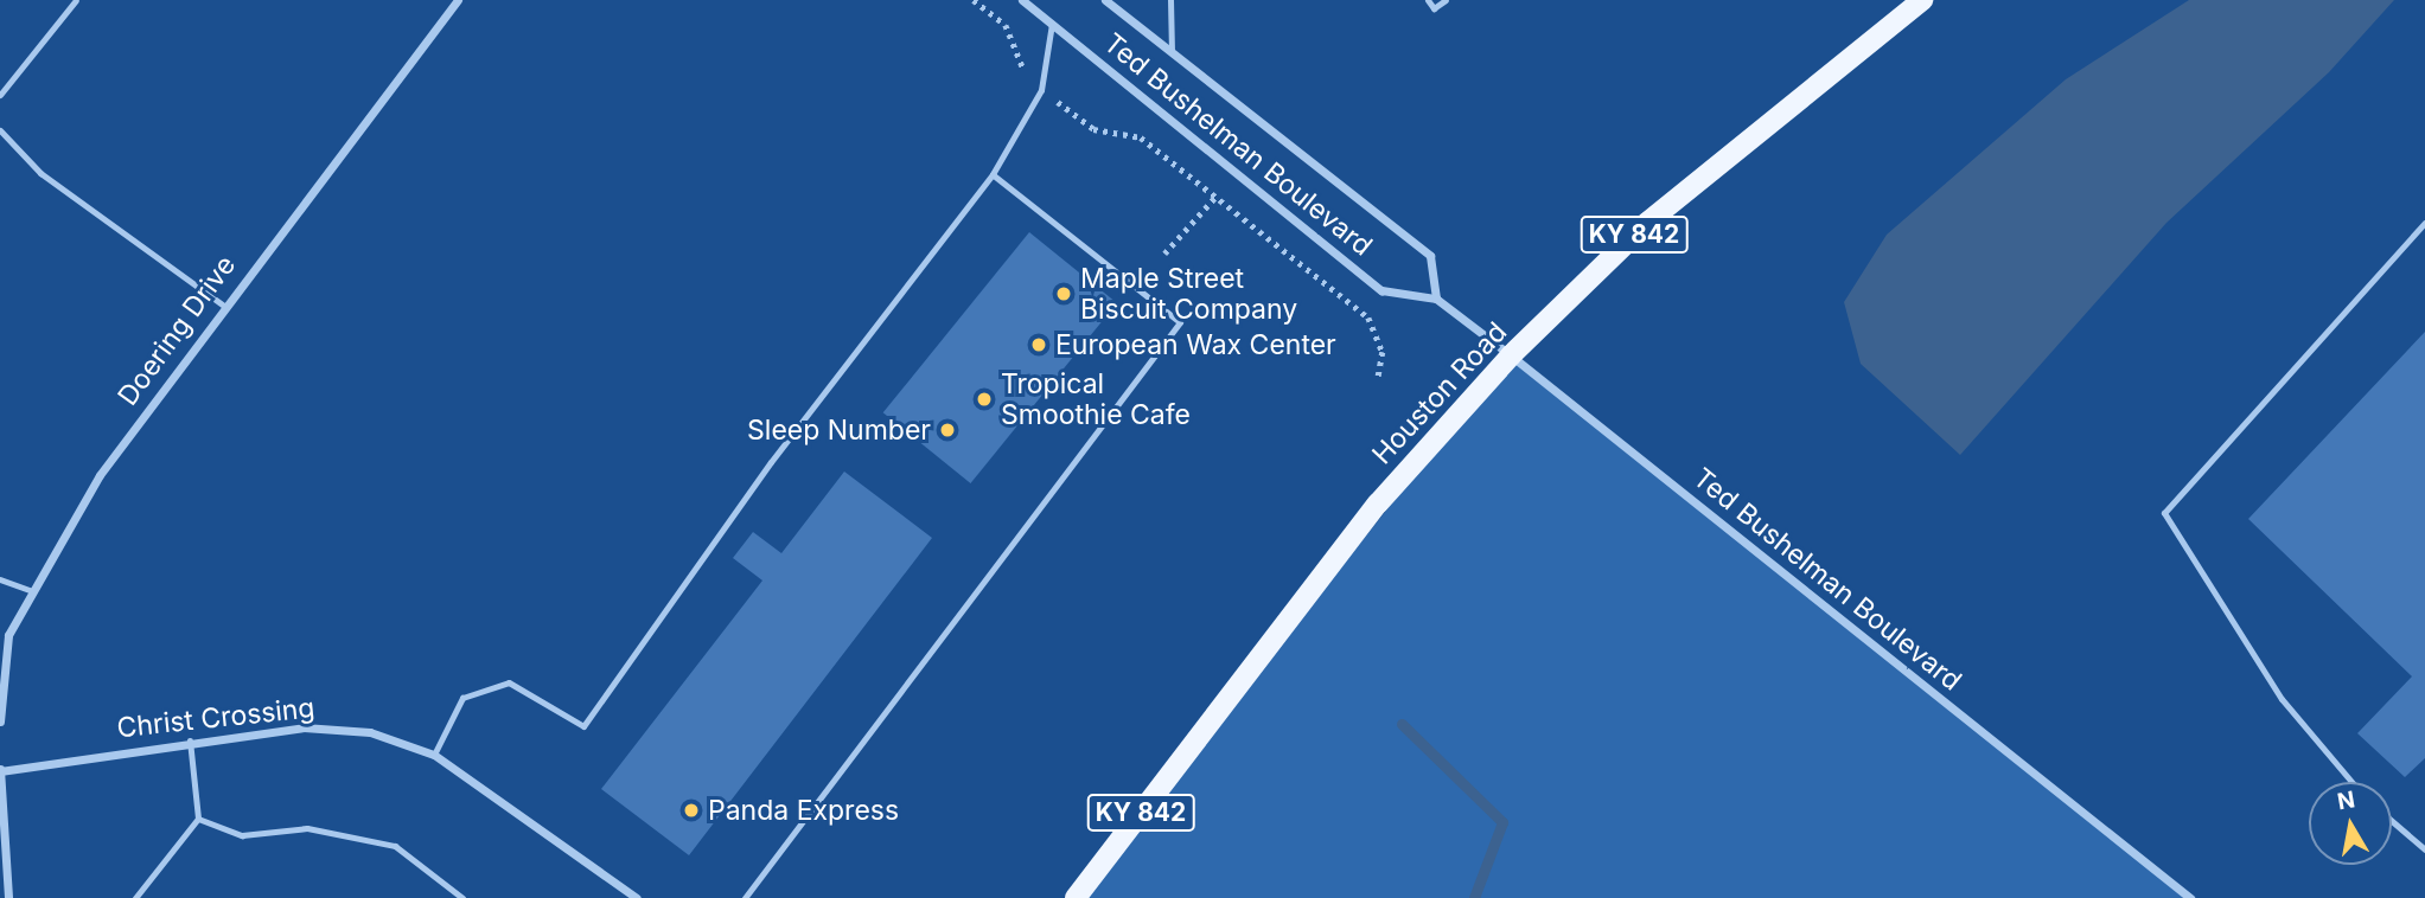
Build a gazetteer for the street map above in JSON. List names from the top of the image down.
{
  "streets": {
    "main road": ["KY 842", "Houston Road"],
    "street": ["Ted Bushelman Boulevard", "Doering Drive", "Christ Crossing"]
  },
  "crossings": [
    ["Ted Bushelman Boulevard", "Houston Road"]
  ],
  "places": [
    "Maple Street Biscuit Company",
    "European Wax Center",
    "Tropical Smoothie Cafe",
    "Sleep Number",
    "Panda Express"
  ],
  "north": "top"
}
